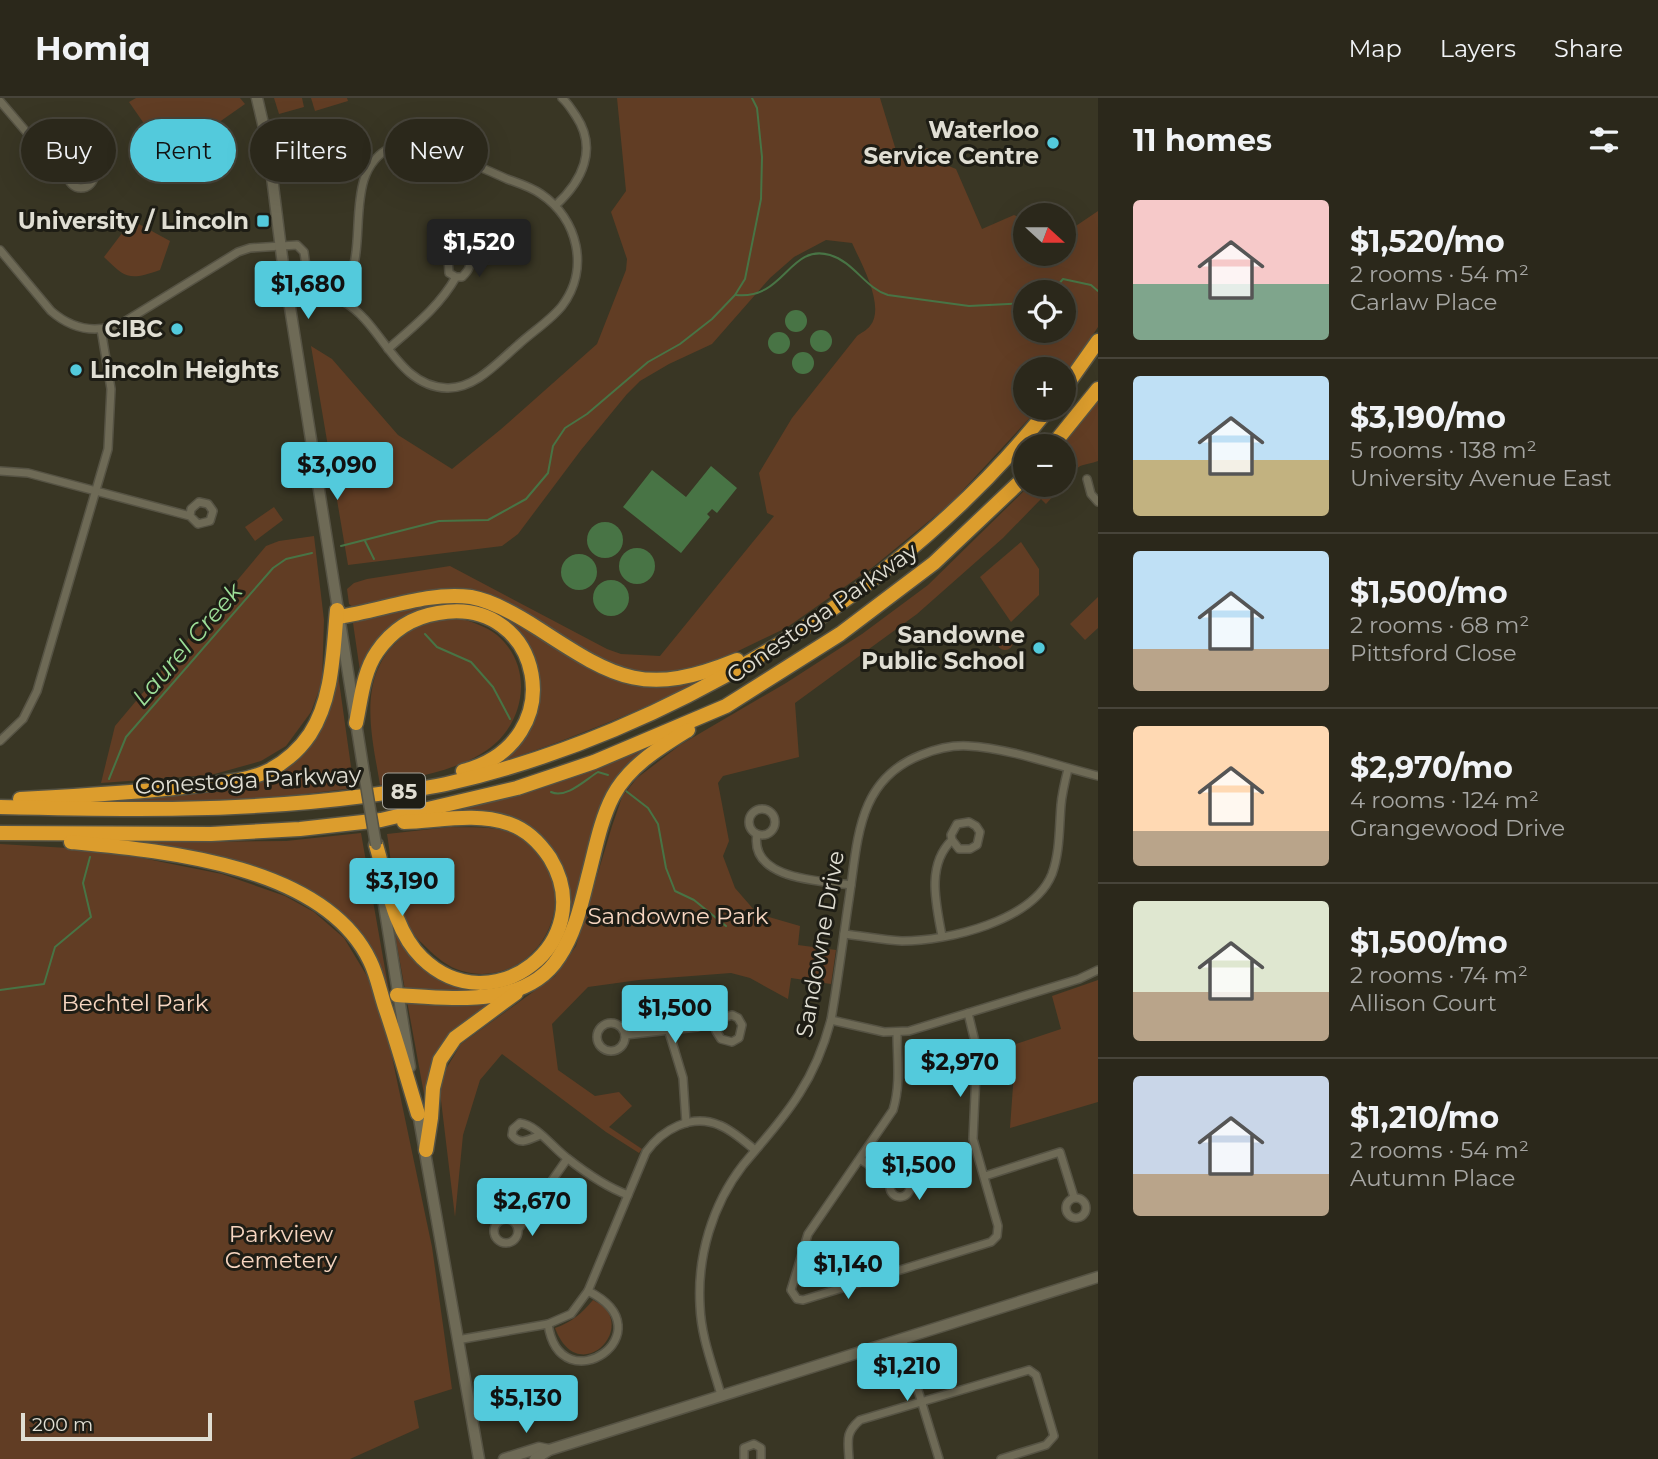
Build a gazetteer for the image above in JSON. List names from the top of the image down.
{
  "streets": {
    "highway": ["Conestoga Parkway", "85"],
    "street": ["Sandowne Drive"]
  },
  "water": ["Laurel Creek"],
  "parks": ["Sandowne Park", "Bechtel Park", "Parkview Cemetery"],
  "places": {
    "other": [
      "Waterloo Service Centre",
      "CIBC",
      "Lincoln Heights",
      "Sandowne Public School"
    ],
    "transit": ["University / Lincoln"]
  },
  "scale_bar": "200 m",
  "north": "right",
  "page": {
    "header": "Homiq",
    "nav": ["Map", "Layers", "Share"],
    "heading": "11 homes",
    "chip": [
      "Buy",
      "Rent",
      "Filters",
      "New"
    ],
    "list": [
      {
        "name": "$1,520/mo",
        "note": "2 rooms · 54 m² · Carlaw Place"
      },
      {
        "name": "$3,190/mo",
        "note": "5 rooms · 138 m² · University Avenue East"
      },
      {
        "name": "$1,500/mo",
        "note": "2 rooms · 68 m² · Pittsford Close"
      },
      {
        "name": "$2,970/mo",
        "note": "4 rooms · 124 m² · Grangewood Drive"
      },
      {
        "name": "$1,500/mo",
        "note": "2 rooms · 74 m² · Allison Court"
      },
      {
        "name": "$1,210/mo",
        "note": "2 rooms · 54 m² · Autumn Place"
      }
    ],
    "map_buttons": ["+", "−"],
    "price": [
      "$1,520",
      "$1,680",
      "$3,090",
      "$3,190",
      "$1,500",
      "$2,970",
      "$1,500",
      "$2,670",
      "$1,140",
      "$1,210",
      "$5,130"
    ],
    "scale": "200 m"
  }
}
